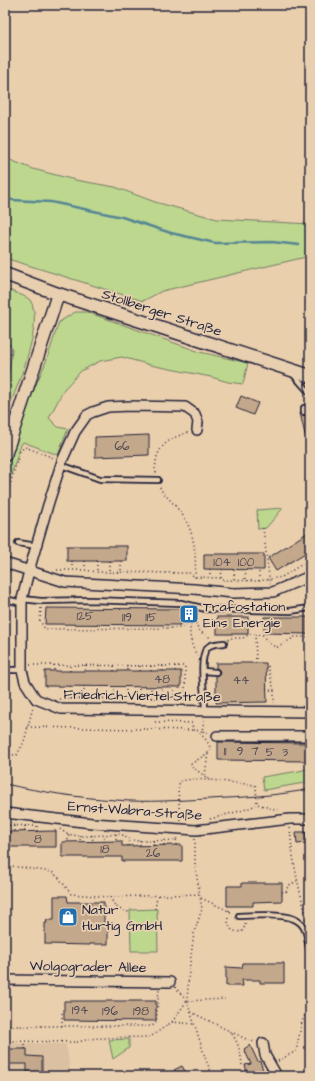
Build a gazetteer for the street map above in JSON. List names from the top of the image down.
{
  "streets": {
    "main road": ["Stollberger Straße"],
    "street": ["Friedrich-Viertel-Straße", "Ernst-Wabra-Straße", "Wolgograder Allee"]
  },
  "places": {
    "building": ["Trafostation Eins Energie"],
    "shop": ["Natur Hurtig GmbH"]
  },
  "house_numbers": [
    "66",
    "104",
    "100",
    "125",
    "119",
    "115",
    "48",
    "44",
    "11",
    "9",
    "7",
    "5",
    "3",
    "8",
    "18",
    "26",
    "194",
    "196",
    "198"
  ]
}
